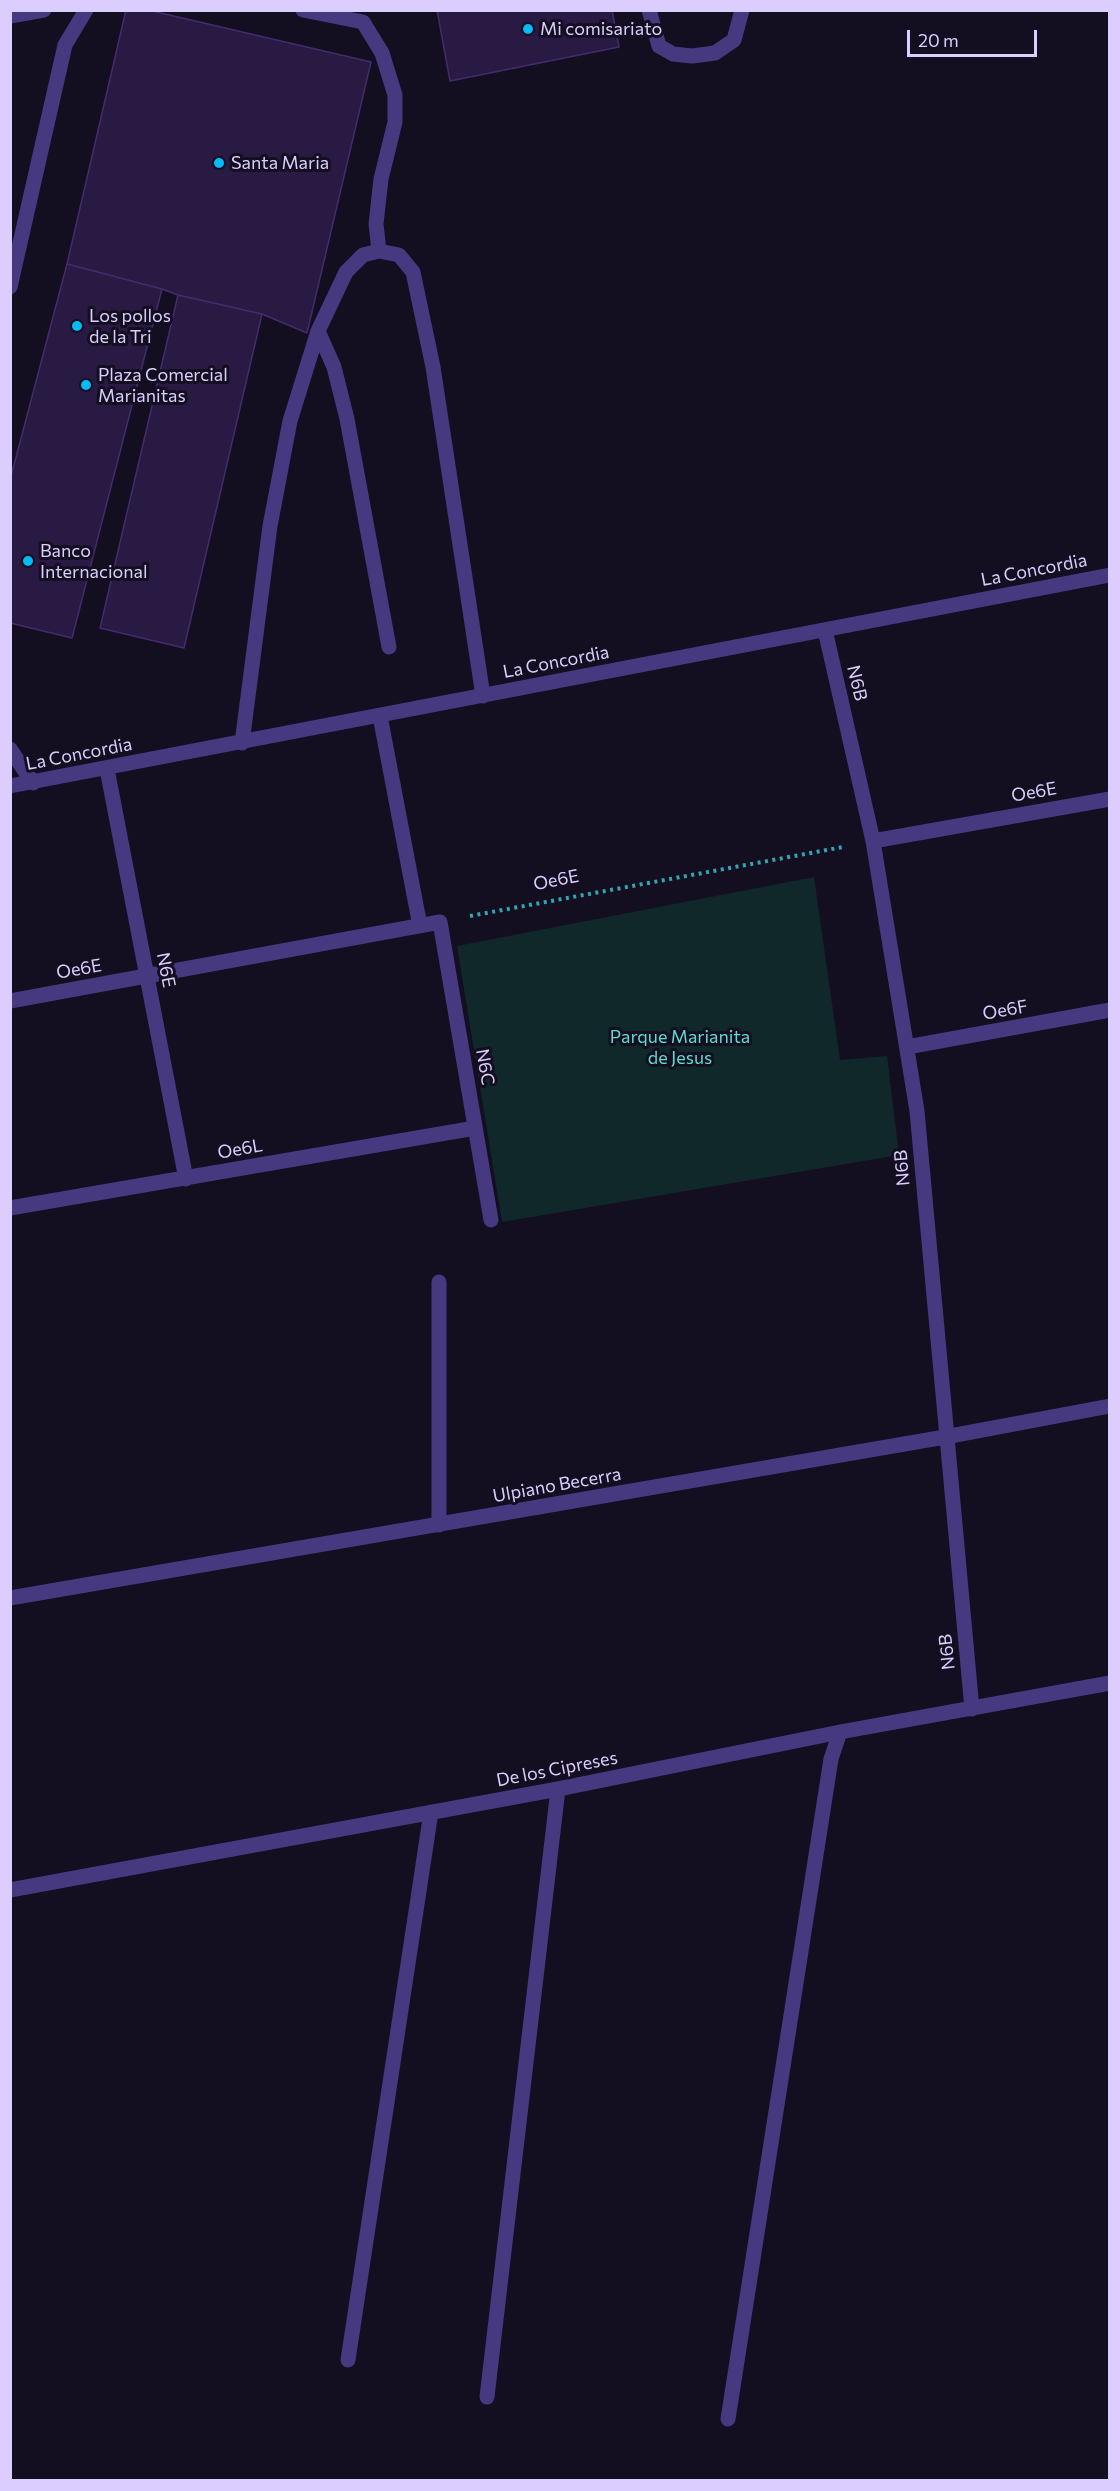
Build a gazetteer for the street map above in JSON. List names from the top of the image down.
{
  "streets": {
    "street": [
      "La Concordia",
      "N6B",
      "Oe6E",
      "N6E",
      "Oe6F",
      "N6C",
      "Oe6L",
      "Ulpiano Becerra",
      "De los Cipreses"
    ]
  },
  "crossings": [
    ["La Concordia", "N6B"],
    ["La Concordia", "N6E"],
    ["N6B", "Oe6E"],
    ["N6B", "Oe6F"],
    ["N6B", "Ulpiano Becerra"],
    ["N6B", "De los Cipreses"],
    ["Oe6E", "N6E"],
    ["Oe6E", "N6C"],
    ["N6E", "Oe6L"],
    ["N6C", "Oe6L"]
  ],
  "parks": ["Parque Marianita de Jesus"],
  "places": [
    "Mi comisariato",
    "Santa Maria",
    "Los pollos de la Tri",
    "Plaza Comercial Marianitas",
    "Banco Internacional"
  ],
  "scale_bar": "20 m"
}
